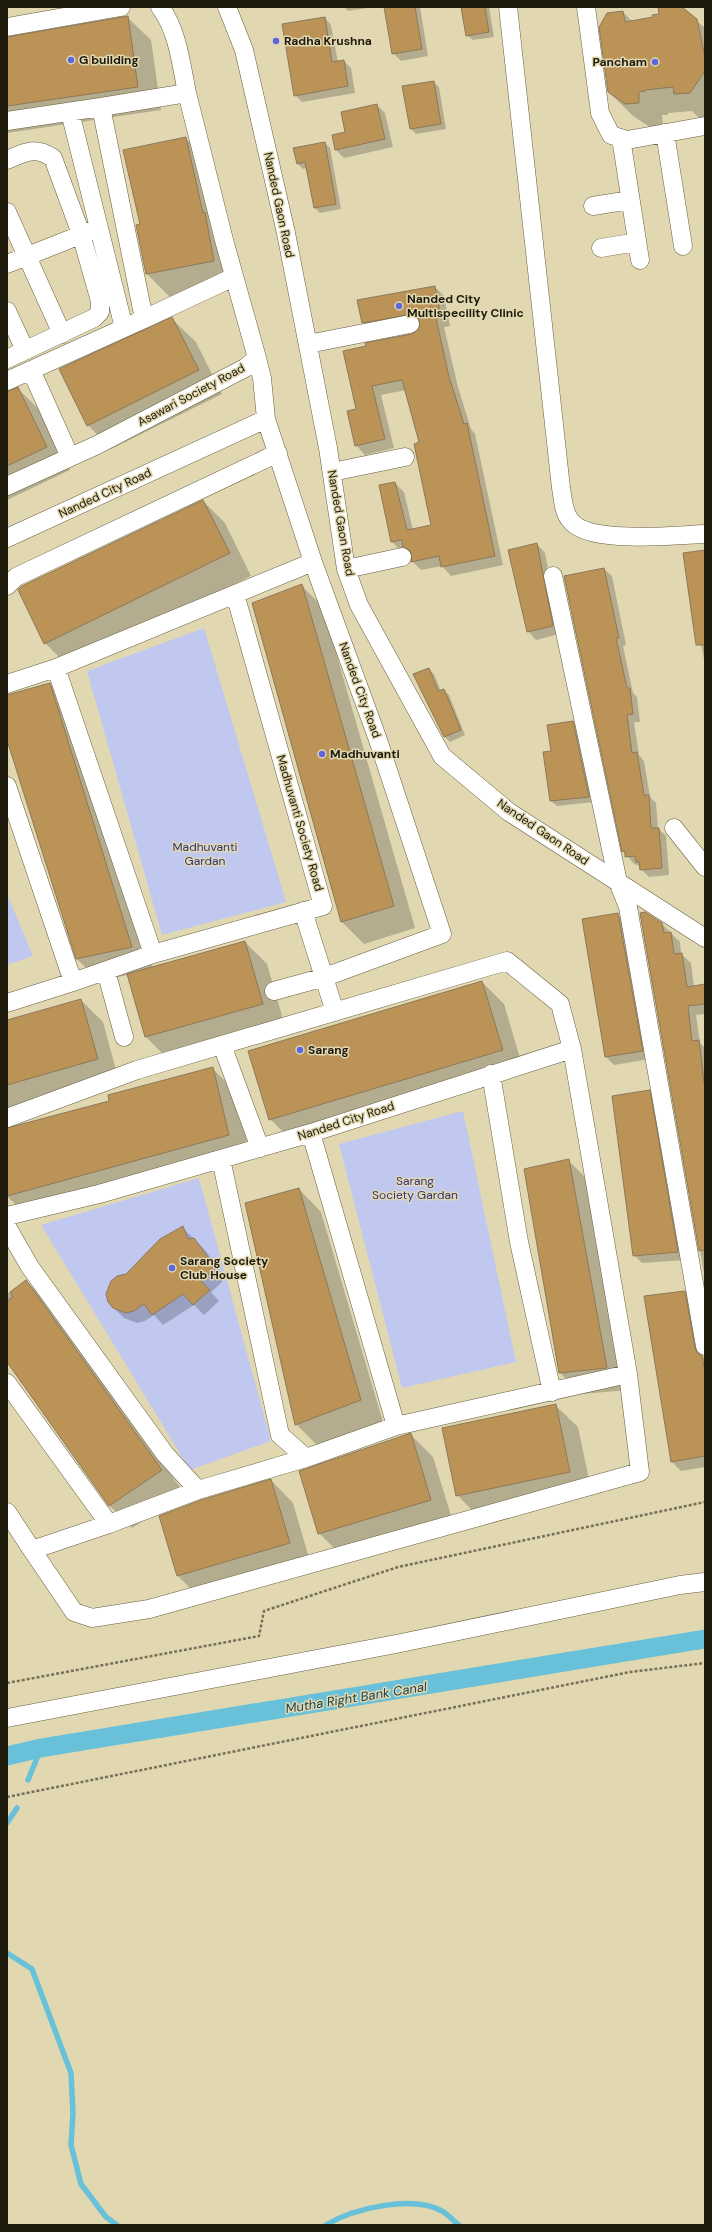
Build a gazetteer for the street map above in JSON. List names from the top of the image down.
{
  "streets": {
    "street": [
      "Nanded Gaon Road",
      "Asawari Society Road",
      "Nanded City Road",
      "Madhuvanti Society Road"
    ]
  },
  "crossings": [
    ["Asawari Society Road", "Nanded City Road"]
  ],
  "water": ["Mutha Right Bank Canal"],
  "parks": ["Madhuvanti Gardan", "Sarang Society Gardan"],
  "places": [
    "Radha Krushna",
    "G building",
    "Pancham",
    "Nanded City Multispecility Clinic",
    "Madhuvanti",
    "Sarang",
    "Sarang Society Club House"
  ]
}
